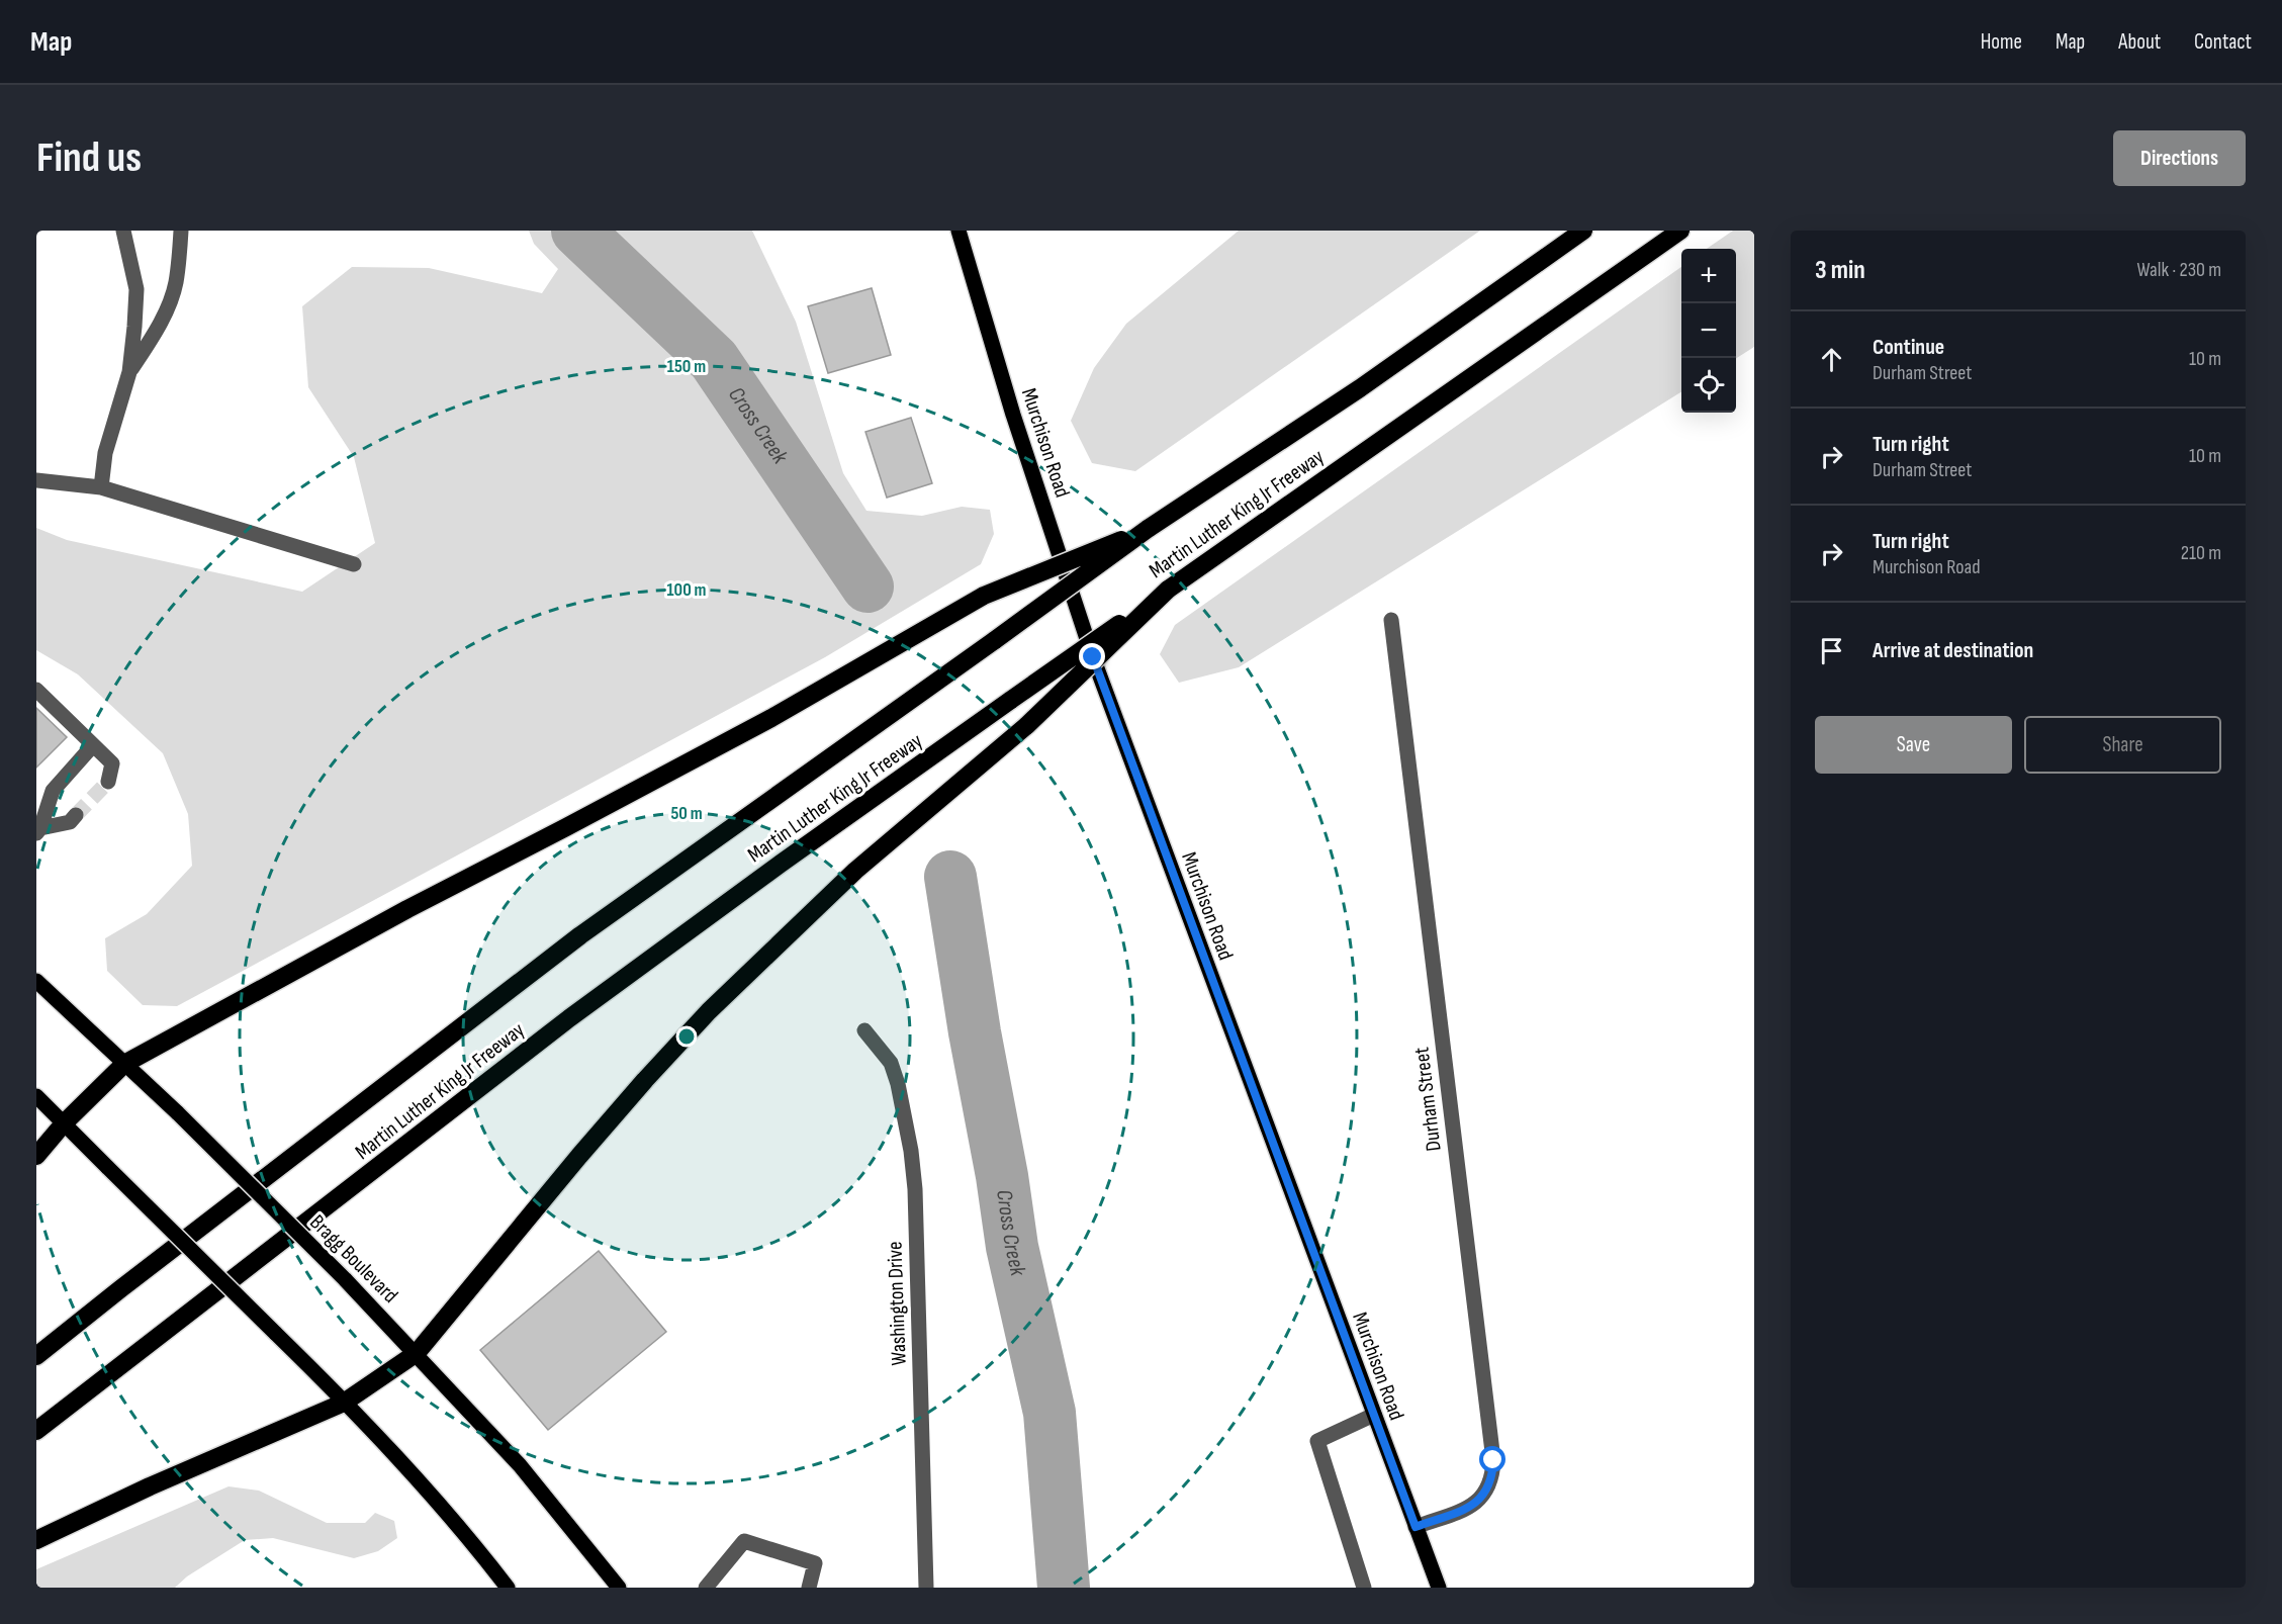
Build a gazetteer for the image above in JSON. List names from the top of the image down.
{
  "streets": {
    "highway": ["Martin Luther King Jr Freeway"],
    "main road": ["Murchison Road", "Bragg Boulevard"],
    "street": ["Durham Street", "Washington Drive"]
  },
  "crossings": [
    ["Murchison Road", "Durham Street"]
  ],
  "water": ["Cross Creek"],
  "page": {
    "header": "Map",
    "nav": [
      "Home",
      "Map",
      "About",
      "Contact"
    ],
    "buttons": [
      "Directions",
      ["Save", "Share"]
    ],
    "title": "Find us",
    "heading": ["3 min", "Walk · 230 m"],
    "map_buttons": ["+", "−"],
    "list": [
      ["Continue", "Durham Street", "10 m"],
      ["Turn right", "Durham Street", "10 m"],
      ["Turn right", "Murchison Road", "210 m"],
      "Arrive at destination"
    ]
  },
  "rings": ["150 m", "100 m", "50 m"]
}
